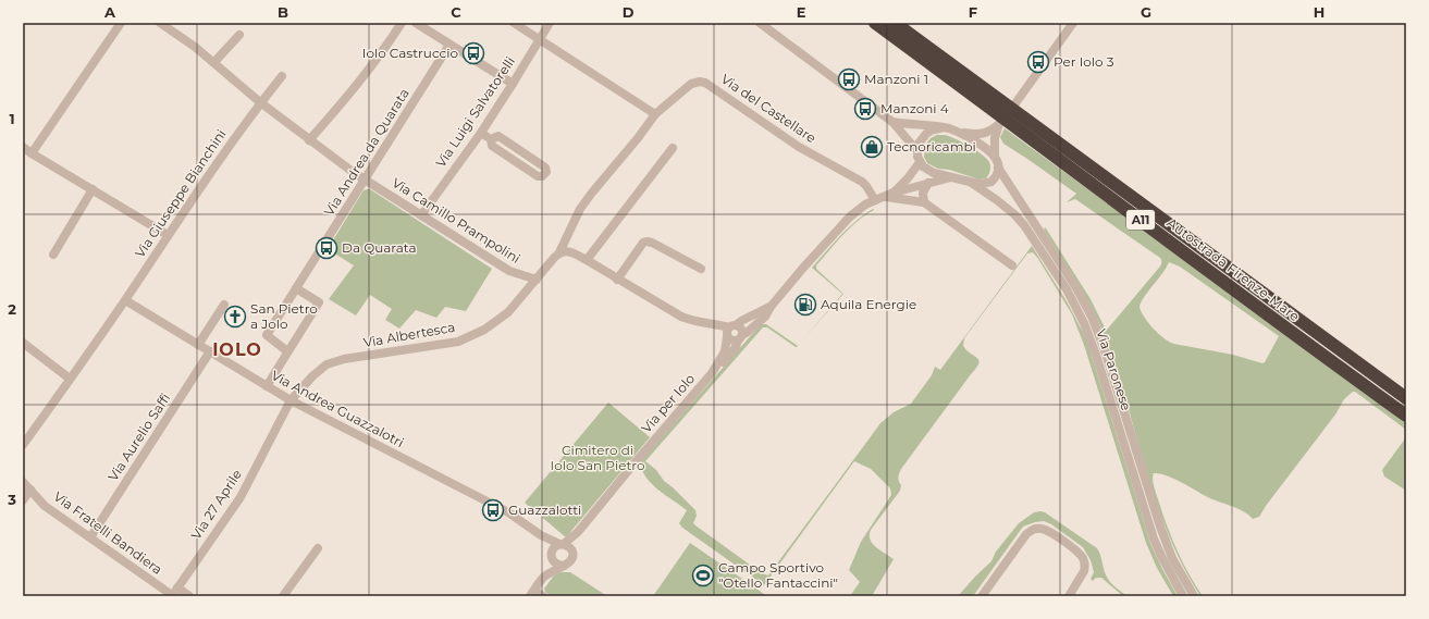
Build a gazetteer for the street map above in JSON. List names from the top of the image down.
{
  "streets": {
    "highway": ["A11", "Autostrada Firenze-Mare"],
    "street": [
      "Via del Castellare",
      "Via Luigi Salvatorelli",
      "Via Andrea da Quarata",
      "Via Giuseppe Bianchini",
      "Via Camillo Prampolini",
      "Via Albertesca",
      "Via Paronese",
      "Via per Iolo",
      "Via Andrea Guazzalotri",
      "Via Aurelio Saffi",
      "Via 27 Aprile",
      "Via Fratelli Bandiera"
    ]
  },
  "crossings": [
    ["Via del Castellare", "Via Albertesca"],
    ["Via del Castellare", "Via per Iolo"],
    ["Via Luigi Salvatorelli", "Via Camillo Prampolini"],
    ["Via Andrea da Quarata", "Via Camillo Prampolini"],
    ["Via Giuseppe Bianchini", "Via Camillo Prampolini"],
    ["Via Giuseppe Bianchini", "Via Andrea Guazzalotri"],
    ["Via Camillo Prampolini", "Via Albertesca"],
    ["Via Albertesca", "Via Andrea Guazzalotri"],
    ["Via Albertesca", "Via 27 Aprile"],
    ["Via per Iolo", "Via Andrea Guazzalotri"],
    ["Via Andrea Guazzalotri", "Via Aurelio Saffi"],
    ["Via Andrea Guazzalotri", "Via 27 Aprile"],
    ["Via Aurelio Saffi", "Via Fratelli Bandiera"],
    ["Via 27 Aprile", "Via Fratelli Bandiera"]
  ],
  "districts": ["IOLO"],
  "parks": ["Cimitero di Iolo San Pietro"],
  "places": {
    "bus stop": [
      "Iolo Castruccio",
      "Per Iolo 3",
      "Manzoni 1",
      "Manzoni 4",
      "Da Quarata",
      "Guazzalotti"
    ],
    "shop": ["Tecnoricambi"],
    "fuel station": ["Aquila Energie"],
    "church": ["San Pietro a Jolo"],
    "sports": ["Campo Sportivo \"Otello Fantaccini\""]
  },
  "grid": {
    "columns": [
      "A",
      "B",
      "C",
      "D",
      "E",
      "F",
      "G",
      "H"
    ],
    "rows": ["1", "2", "3"]
  }
}
